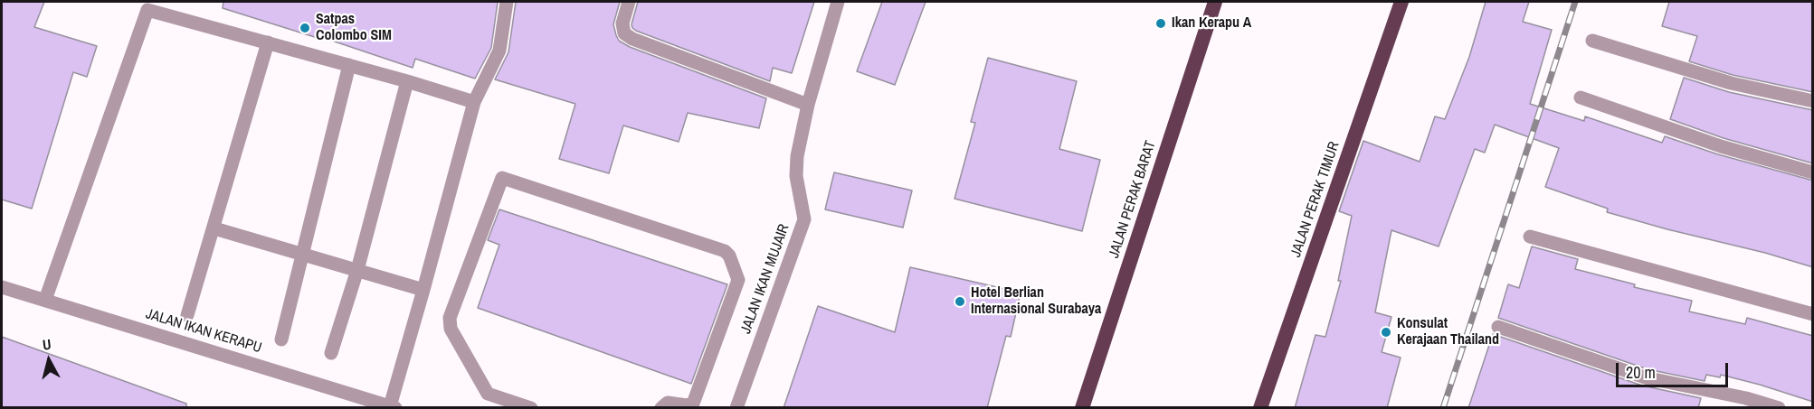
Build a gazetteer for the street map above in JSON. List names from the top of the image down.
{
  "streets": {
    "highway": ["JALAN PERAK BARAT", "JALAN PERAK TIMUR"],
    "street": ["JALAN IKAN MUJAIR", "JALAN IKAN KERAPU"]
  },
  "places": [
    "Ikan Kerapu A",
    "Satpas Colombo SIM",
    "Hotel Berlian Internasional Surabaya",
    "Konsulat Kerajaan Thailand"
  ],
  "scale_bar": "20 m",
  "north": "top"
}
